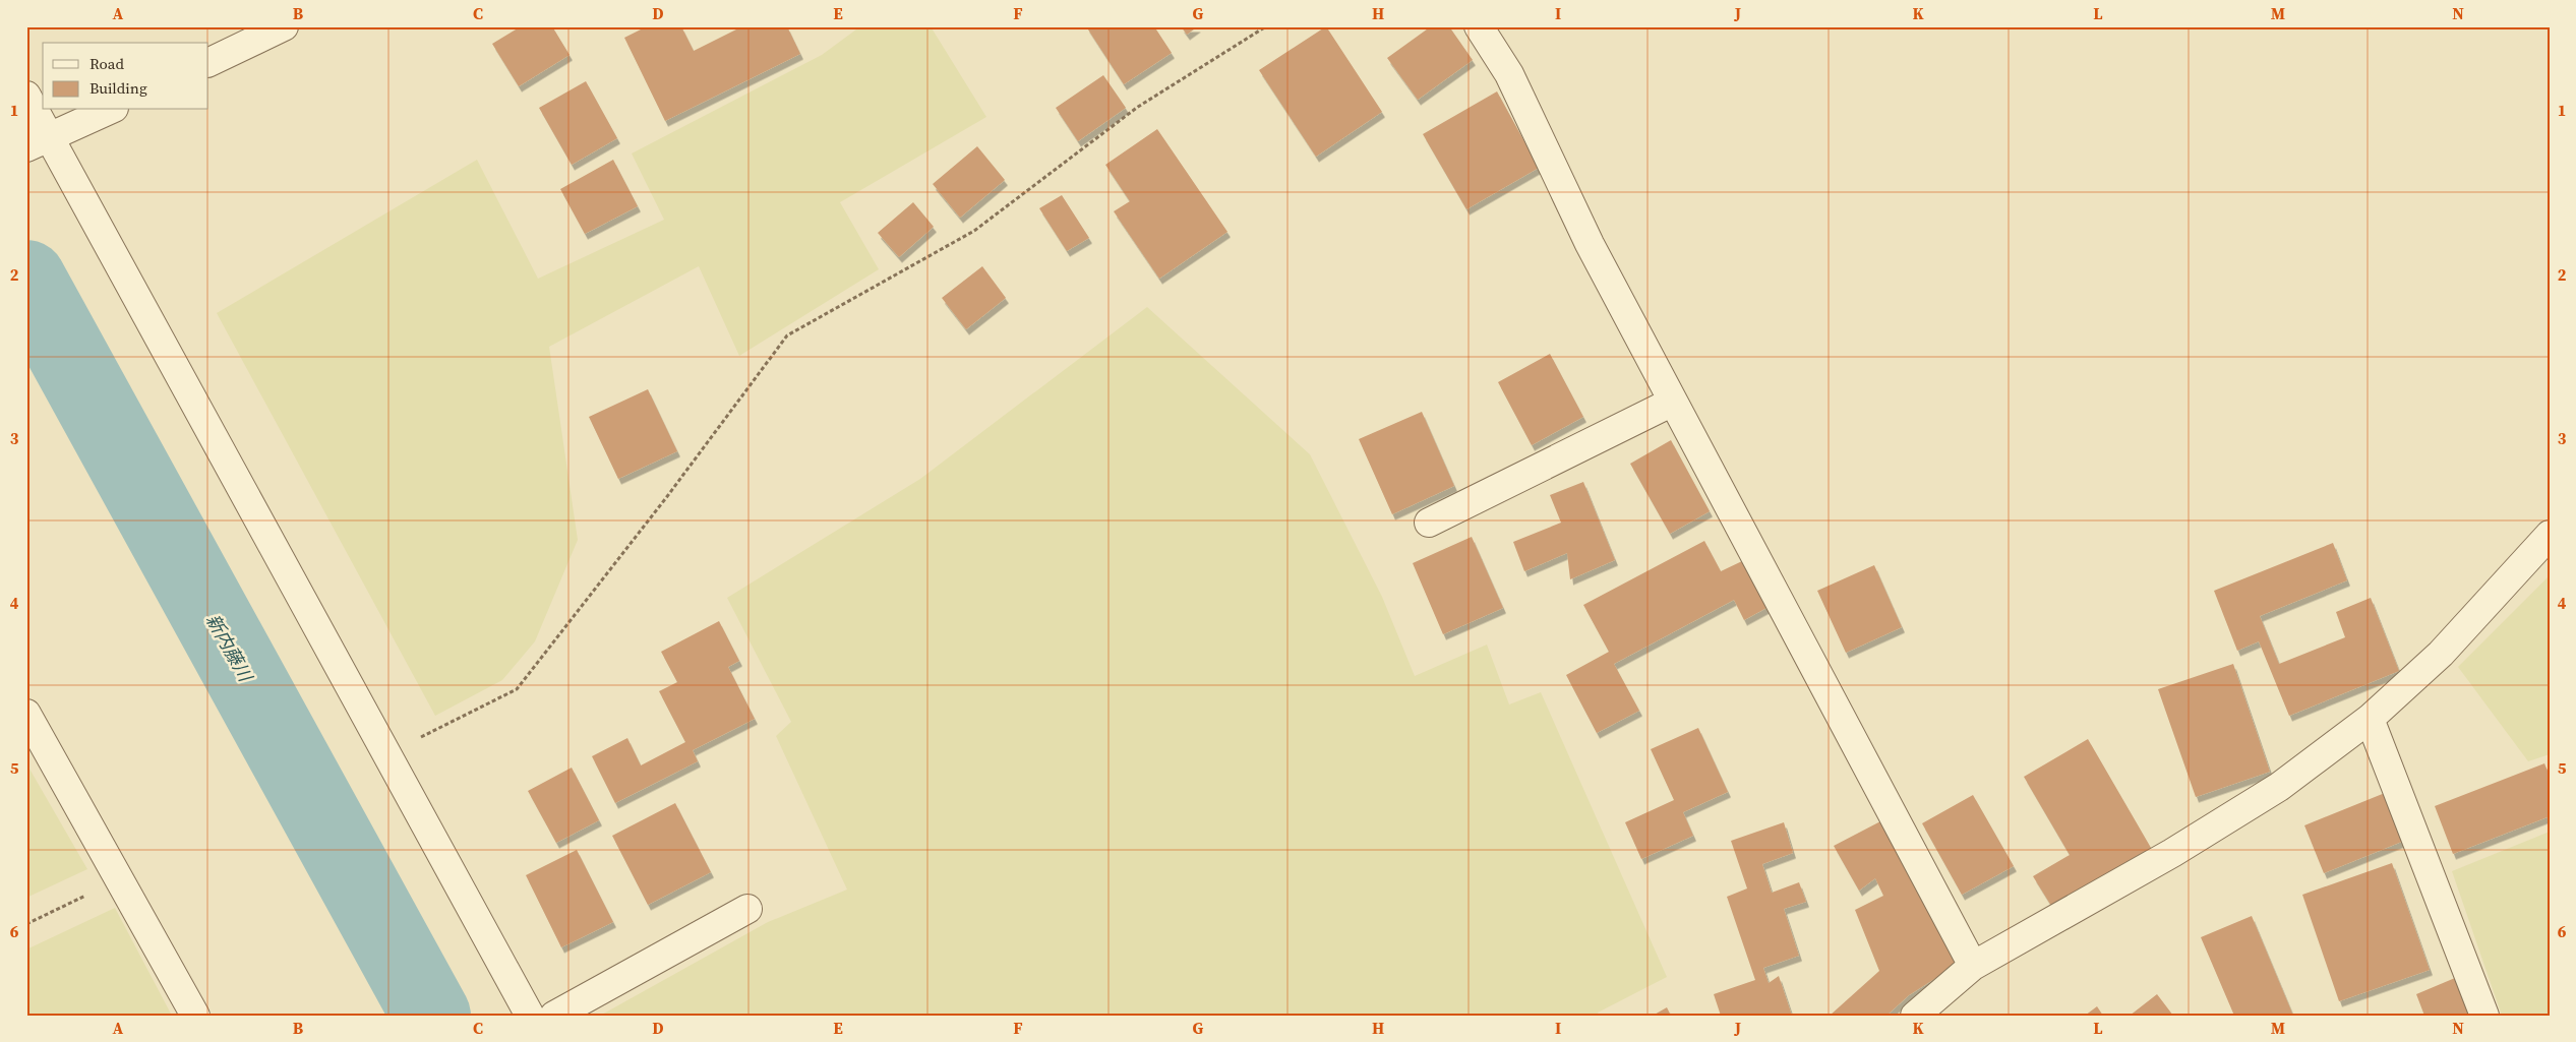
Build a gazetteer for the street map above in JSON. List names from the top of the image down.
{
  "water": ["新内藤川"],
  "legend": ["Road", "Building"],
  "grid": {
    "columns": [
      "A",
      "B",
      "C",
      "D",
      "E",
      "F",
      "G",
      "H",
      "I",
      "J",
      "K",
      "L",
      "M",
      "N"
    ],
    "rows": [
      "1",
      "2",
      "3",
      "4",
      "5",
      "6"
    ]
  }
}
